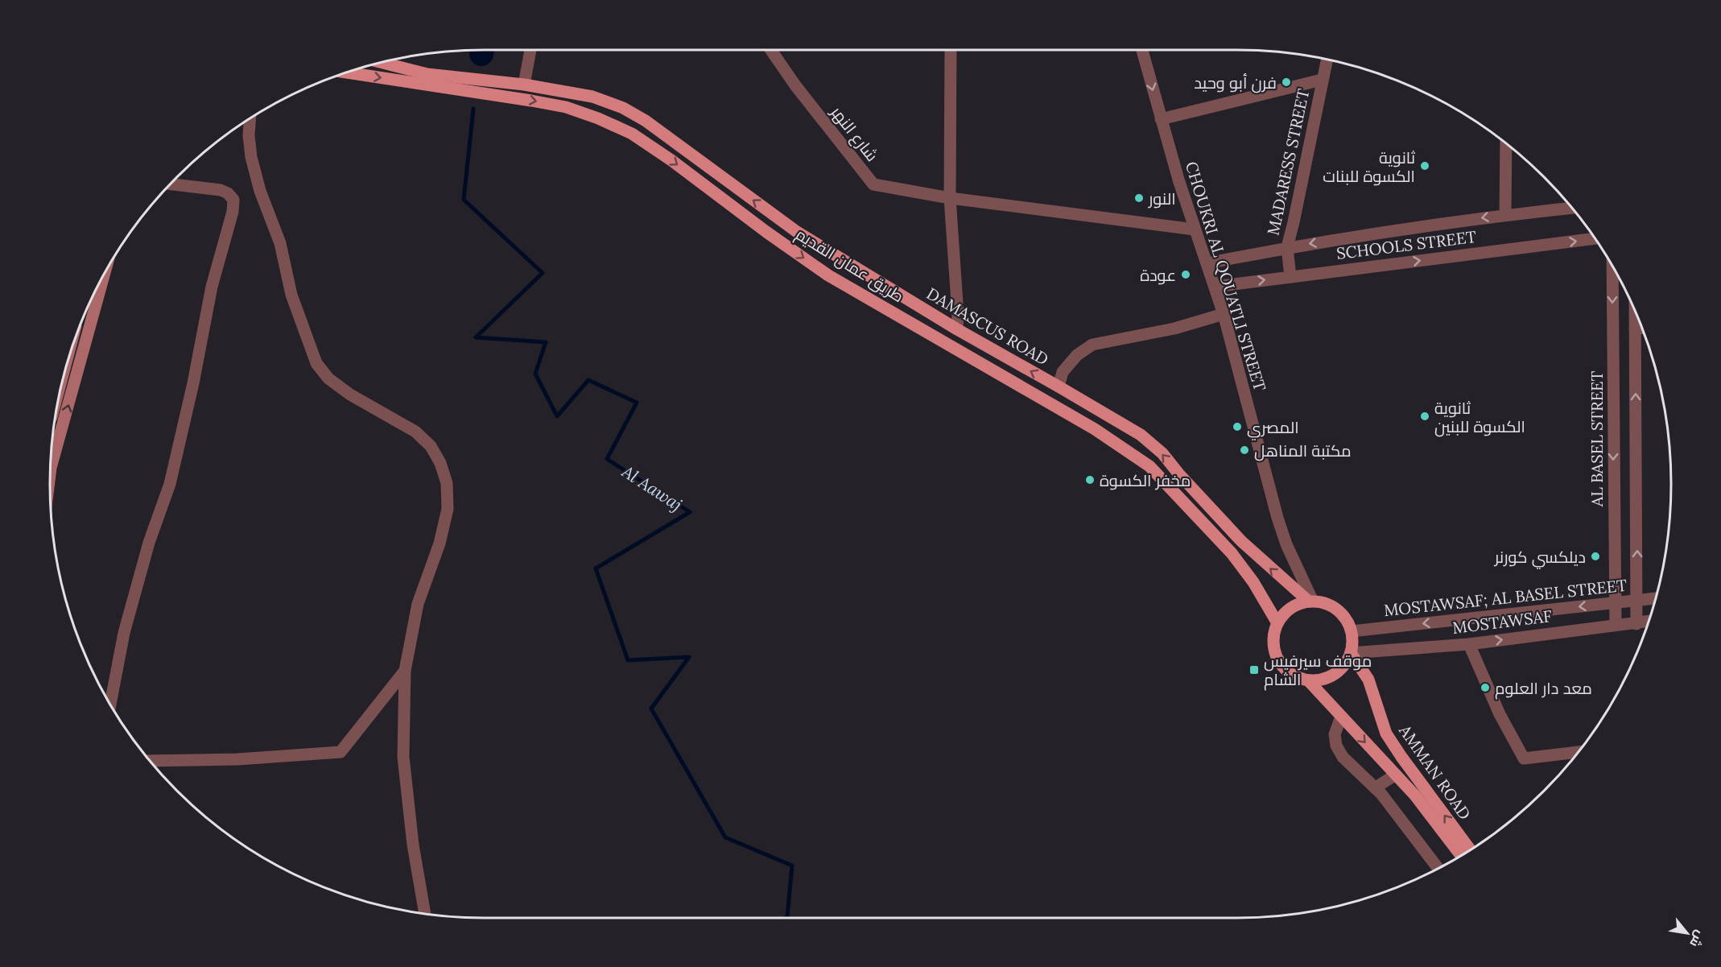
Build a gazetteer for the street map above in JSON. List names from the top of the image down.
{
  "streets": {
    "main road": ["طريق عمان القديم", "DAMASCUS ROAD", "AMMAN ROAD"],
    "street": [
      "شارع النهر",
      "MADARESS STREET",
      "SCHOOLS STREET",
      "CHOUKRI AL QOUATLI STREET",
      "AL BASEL STREET",
      "MOSTAWSAF; AL BASEL STREET",
      "MOSTAWSAF"
    ]
  },
  "crossings": [
    ["شارع النهر", "CHOUKRI AL QOUATLI STREET"],
    ["MADARESS STREET", "SCHOOLS STREET"],
    ["SCHOOLS STREET", "CHOUKRI AL QOUATLI STREET"],
    ["طريق عمان القديم", "CHOUKRI AL QOUATLI STREET"],
    ["طريق عمان القديم", "DAMASCUS ROAD"],
    ["طريق عمان القديم", "MOSTAWSAF; AL BASEL STREET"],
    ["طريق عمان القديم", "MOSTAWSAF"],
    ["طريق عمان القديم", "AMMAN ROAD"],
    ["CHOUKRI AL QOUATLI STREET", "DAMASCUS ROAD"],
    ["CHOUKRI AL QOUATLI STREET", "MOSTAWSAF; AL BASEL STREET"],
    ["CHOUKRI AL QOUATLI STREET", "MOSTAWSAF"],
    ["CHOUKRI AL QOUATLI STREET", "AMMAN ROAD"],
    ["DAMASCUS ROAD", "MOSTAWSAF; AL BASEL STREET"],
    ["DAMASCUS ROAD", "MOSTAWSAF"],
    ["DAMASCUS ROAD", "AMMAN ROAD"],
    ["AL BASEL STREET", "MOSTAWSAF; AL BASEL STREET"],
    ["AL BASEL STREET", "MOSTAWSAF"],
    ["MOSTAWSAF; AL BASEL STREET", "MOSTAWSAF"],
    ["MOSTAWSAF; AL BASEL STREET", "AMMAN ROAD"],
    ["MOSTAWSAF", "AMMAN ROAD"]
  ],
  "one_way": [
    "طريق عمان القديم",
    "DAMASCUS ROAD",
    "MOSTAWSAF; AL BASEL STREET",
    "MOSTAWSAF"
  ],
  "water": ["Al Aawaj"],
  "places": {
    "other": [
      "فرن أبو وحيد",
      "ثانوية الكسوة للبنات",
      "النور",
      "عودة",
      "ثانوية الكسوة للبنين",
      "المصري",
      "مكتبة المناهل",
      "مخفر الكسوة",
      "ديلكسي كورنر",
      "معد دار العلوم"
    ],
    "transit": ["موقف سيرفيس الشام"]
  },
  "north": "bottom right"
}
